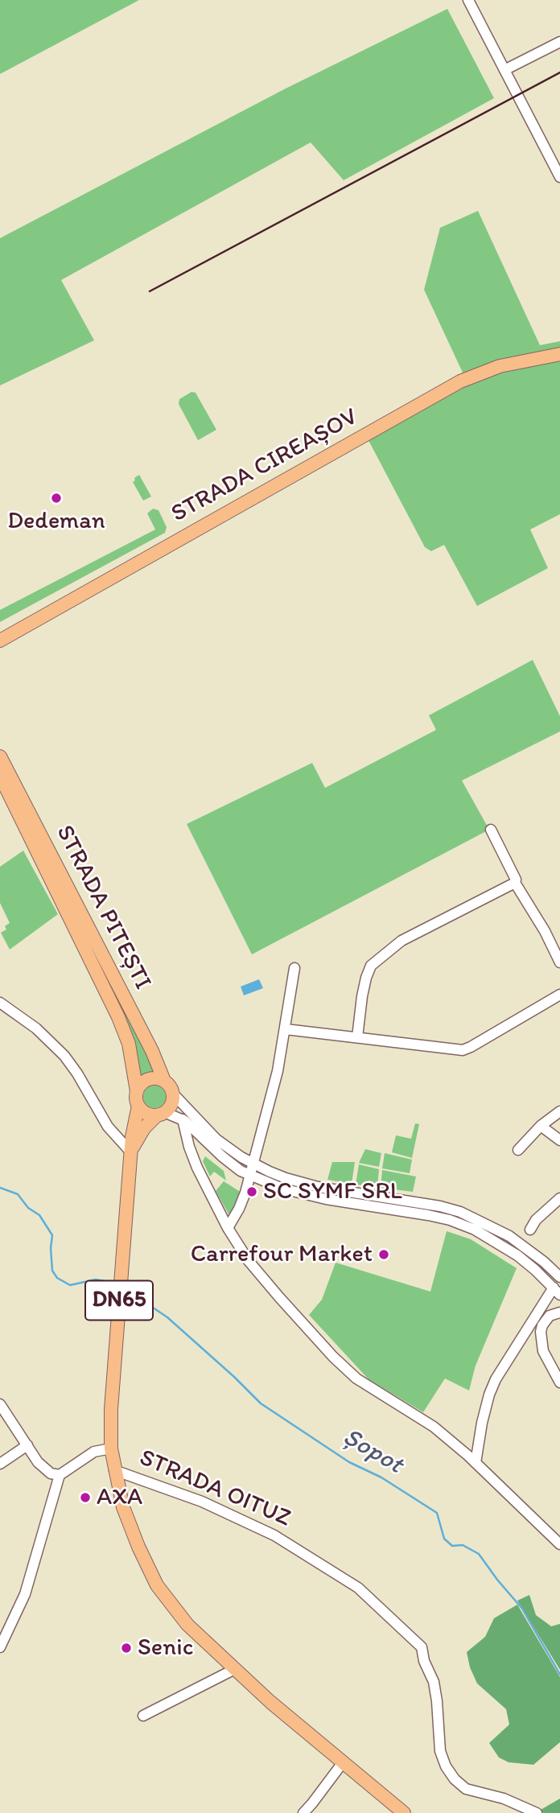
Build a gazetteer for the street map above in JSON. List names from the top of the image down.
{
  "streets": {
    "main road": [
      "STRADA CIREAȘOV",
      "STRADA PITEȘTI",
      "DN65",
      "STRADA OITUZ"
    ]
  },
  "crossings": [
    ["STRADA PITEȘTI", "STRADA OITUZ"],
    ["DN65", "STRADA OITUZ"]
  ],
  "water": ["Șopot"],
  "places": [
    "Dedeman",
    "SC SYMF SRL",
    "Carrefour Market",
    "AXA",
    "Senic"
  ]
}
